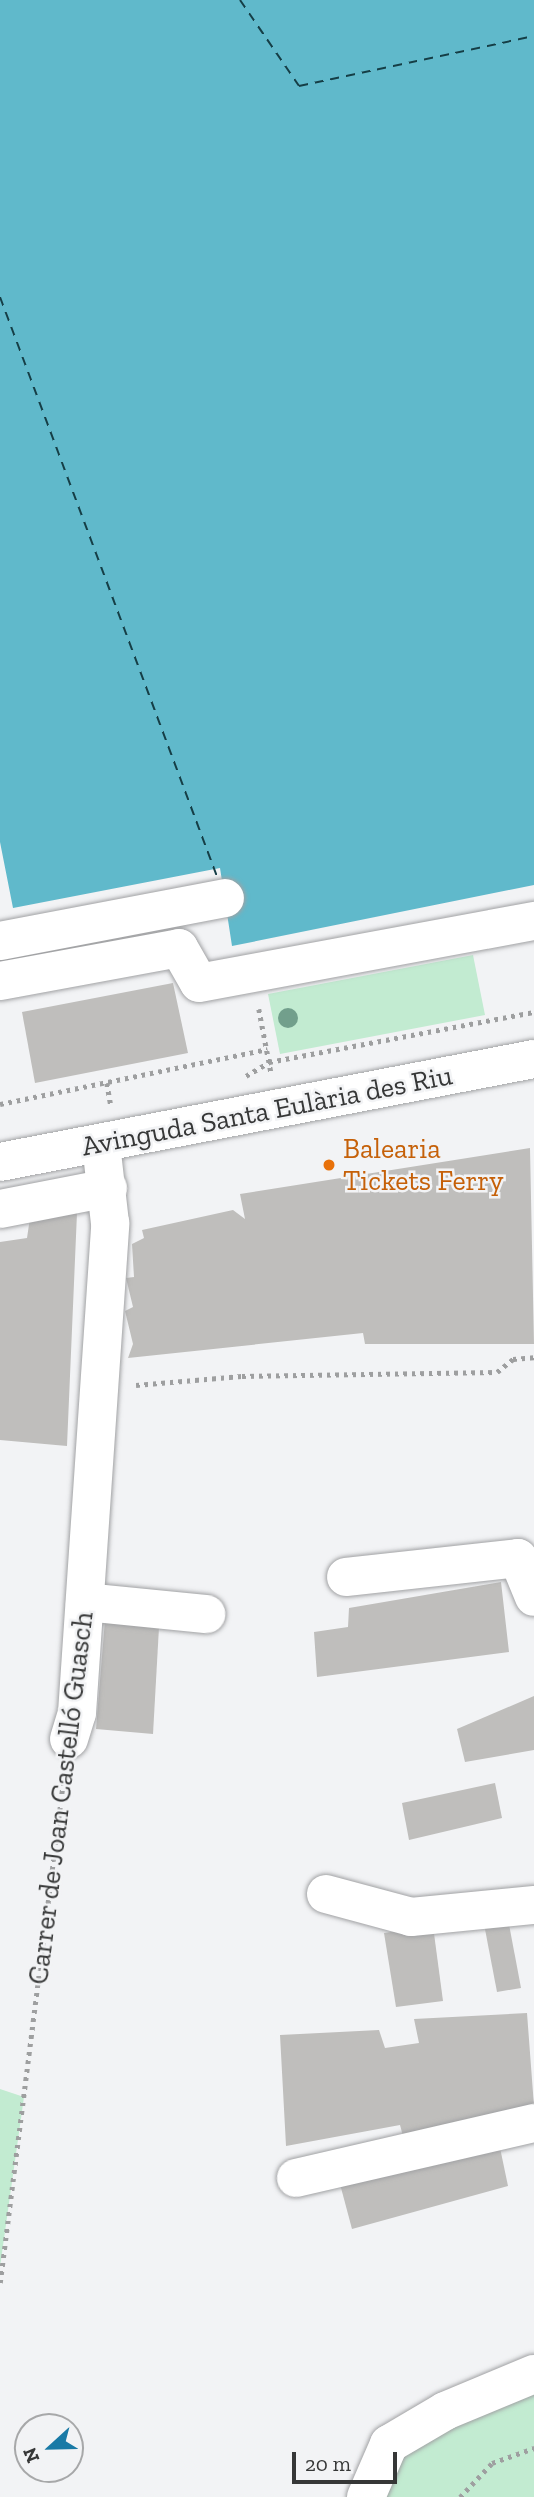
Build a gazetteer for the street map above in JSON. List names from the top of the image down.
{
  "streets": {
    "street": ["Avinguda Santa Eulària des Riu", "Carrer de Joan Castelló Guasch"]
  },
  "crossings": [
    ["Avinguda Santa Eulària des Riu", "Carrer de Joan Castelló Guasch"]
  ],
  "places": ["Balearia Tickets Ferry"],
  "scale_bar": "20 m",
  "north": "left"
}
